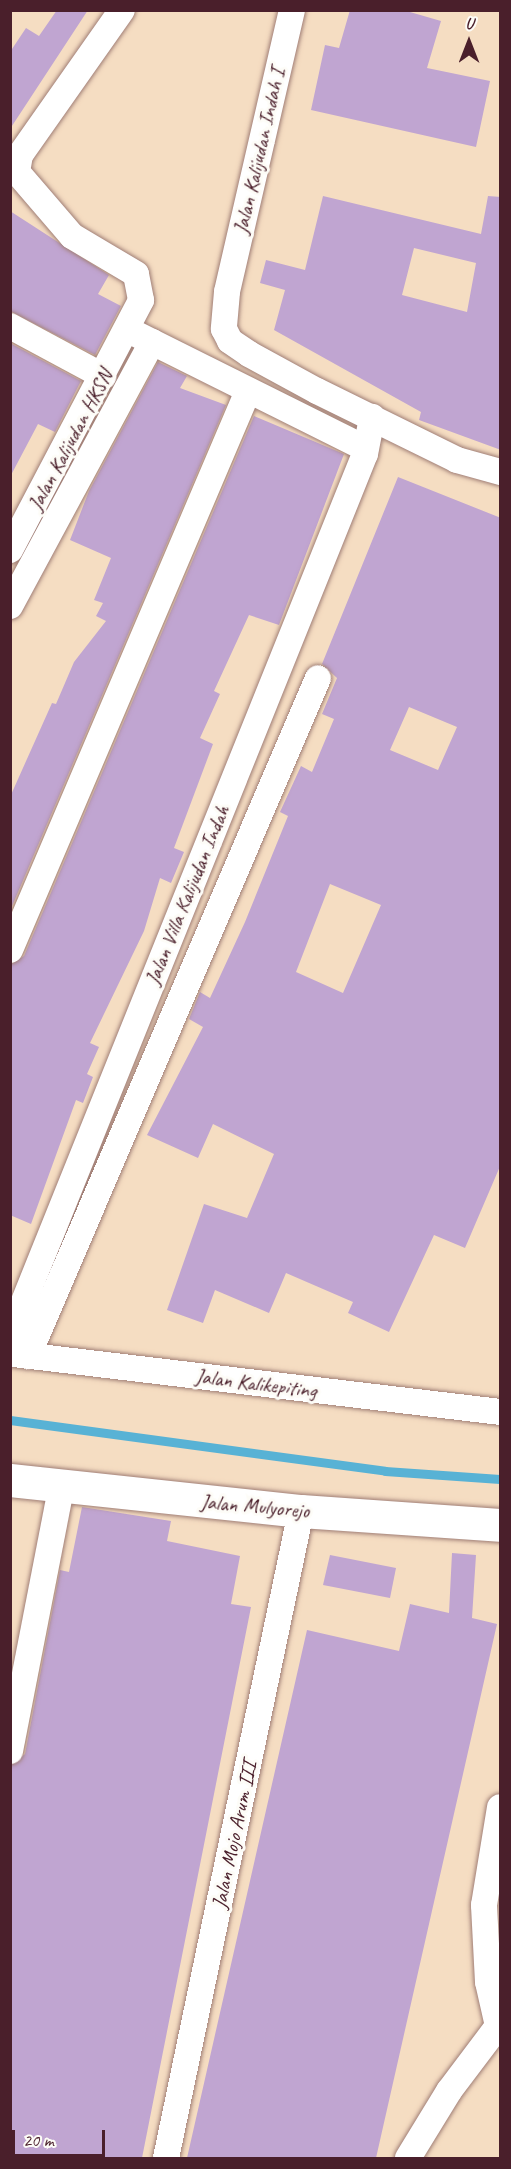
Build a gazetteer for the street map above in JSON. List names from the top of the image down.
{
  "streets": {
    "main road": ["Jalan Mulyorejo"],
    "street": [
      "Jalan Kalijudan Indah I",
      "Jalan Kalijudan HKSN",
      "Jalan Villa Kalijudan Indah",
      "Jalan Kalikepiting",
      "Jalan Mojo Arum III"
    ]
  },
  "crossings": [
    ["Jalan Villa Kalijudan Indah", "Jalan Kalikepiting"],
    ["Jalan Mulyorejo", "Jalan Mojo Arum III"]
  ],
  "scale_bar": "20 m",
  "north": "top"
}
